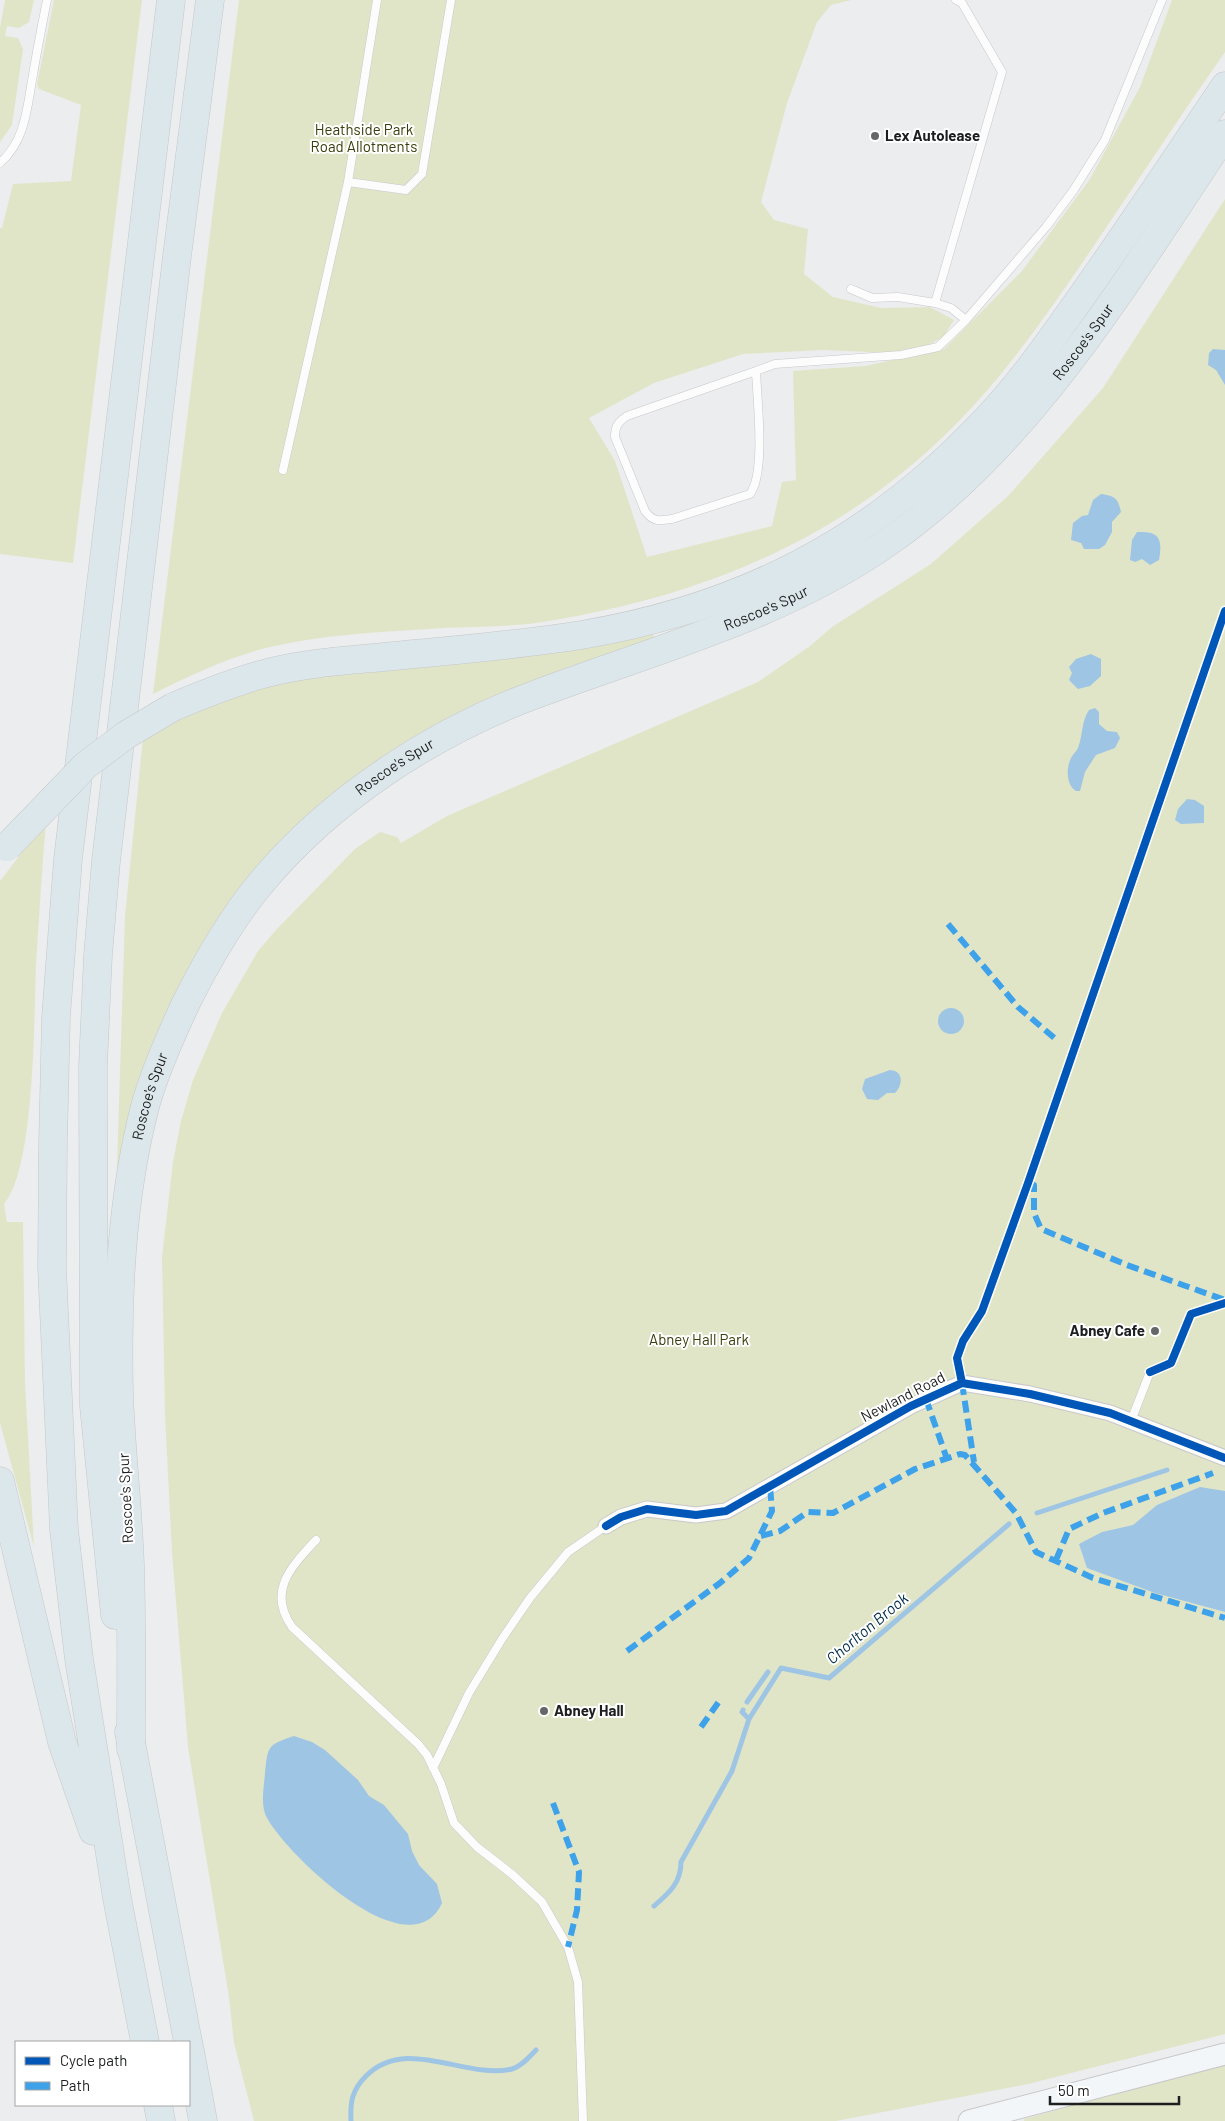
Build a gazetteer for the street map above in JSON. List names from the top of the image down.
{
  "streets": {
    "highway": ["Roscoe's Spur"],
    "street": ["Newland Road"]
  },
  "water": ["Chorlton Brook"],
  "parks": ["Heathside Park Road Allotments", "Abney Hall Park"],
  "places": ["Lex Autolease", "Abney Cafe", "Abney Hall"],
  "legend": ["Cycle path", "Path"],
  "scale_bar": "50 m"
}
